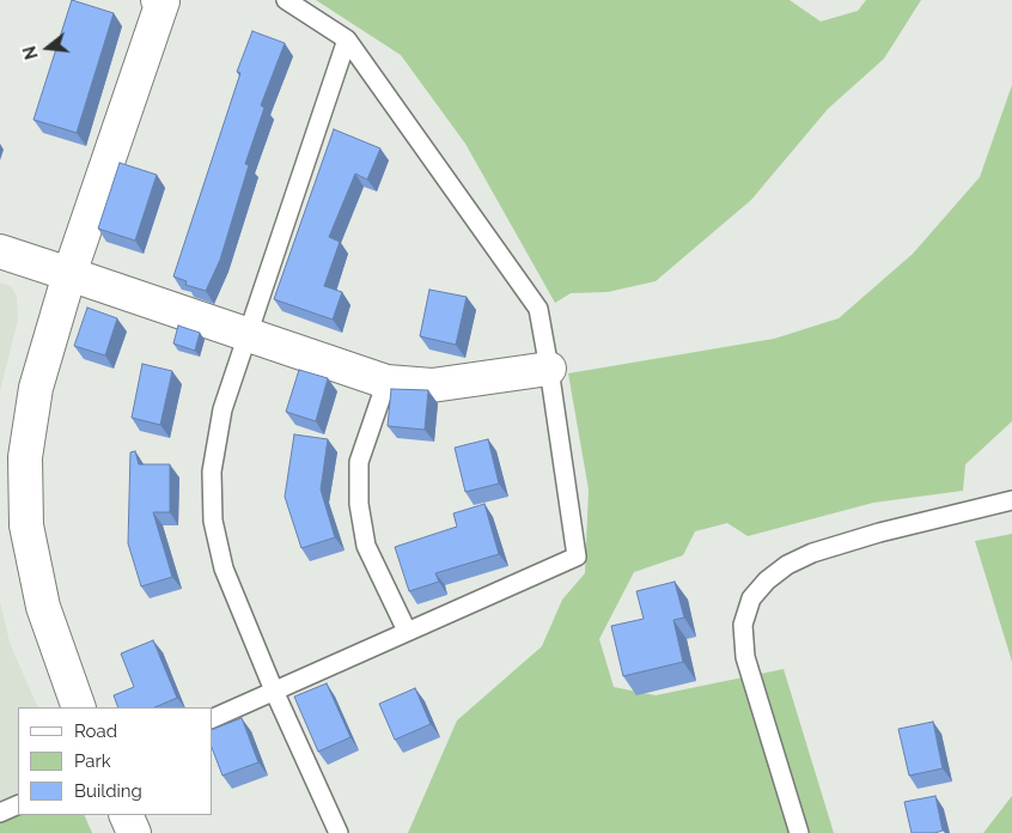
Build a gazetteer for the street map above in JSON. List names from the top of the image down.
{
  "legend": ["Road", "Park", "Building"],
  "north": "left"
}
